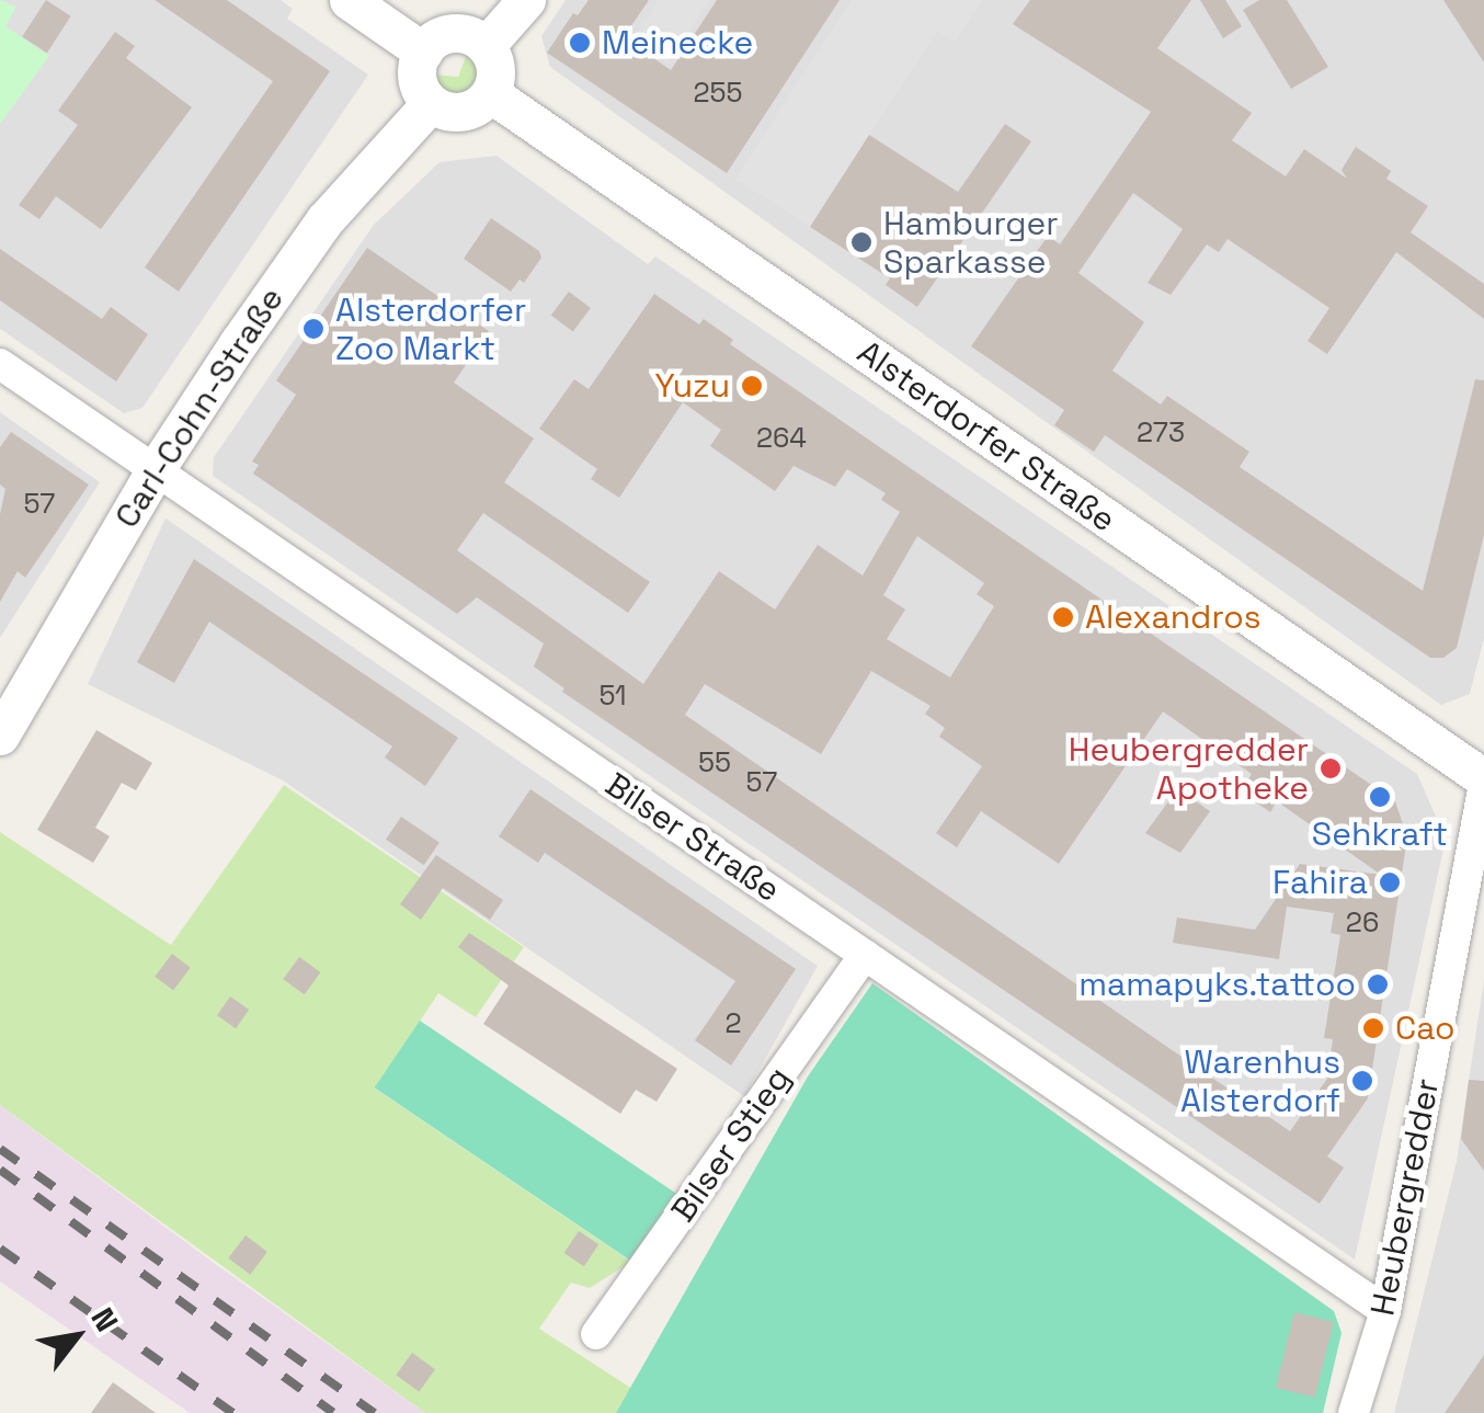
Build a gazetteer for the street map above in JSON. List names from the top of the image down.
{
  "streets": {
    "street": [
      "Carl-Cohn-Straße",
      "Alsterdorfer Straße",
      "Bilser Straße",
      "Bilser Stieg",
      "Heubergredder"
    ]
  },
  "crossings": [
    ["Carl-Cohn-Straße", "Alsterdorfer Straße"],
    ["Carl-Cohn-Straße", "Bilser Straße"],
    ["Alsterdorfer Straße", "Heubergredder"],
    ["Bilser Straße", "Bilser Stieg"],
    ["Bilser Straße", "Heubergredder"]
  ],
  "places": [
    "Meinecke",
    "Hamburger Sparkasse",
    "Alsterdorfer Zoo Markt",
    "Yuzu",
    "Alexandros",
    "Heubergredder Apotheke",
    "Sehkraft",
    "Fahira",
    "mamapyks.tattoo",
    "Cao",
    "Warenhus Alsterdorf"
  ],
  "house_numbers": [
    "255",
    "273",
    "264",
    "57",
    "51",
    "55",
    "57",
    "26",
    "2"
  ],
  "north": "top right"
}
